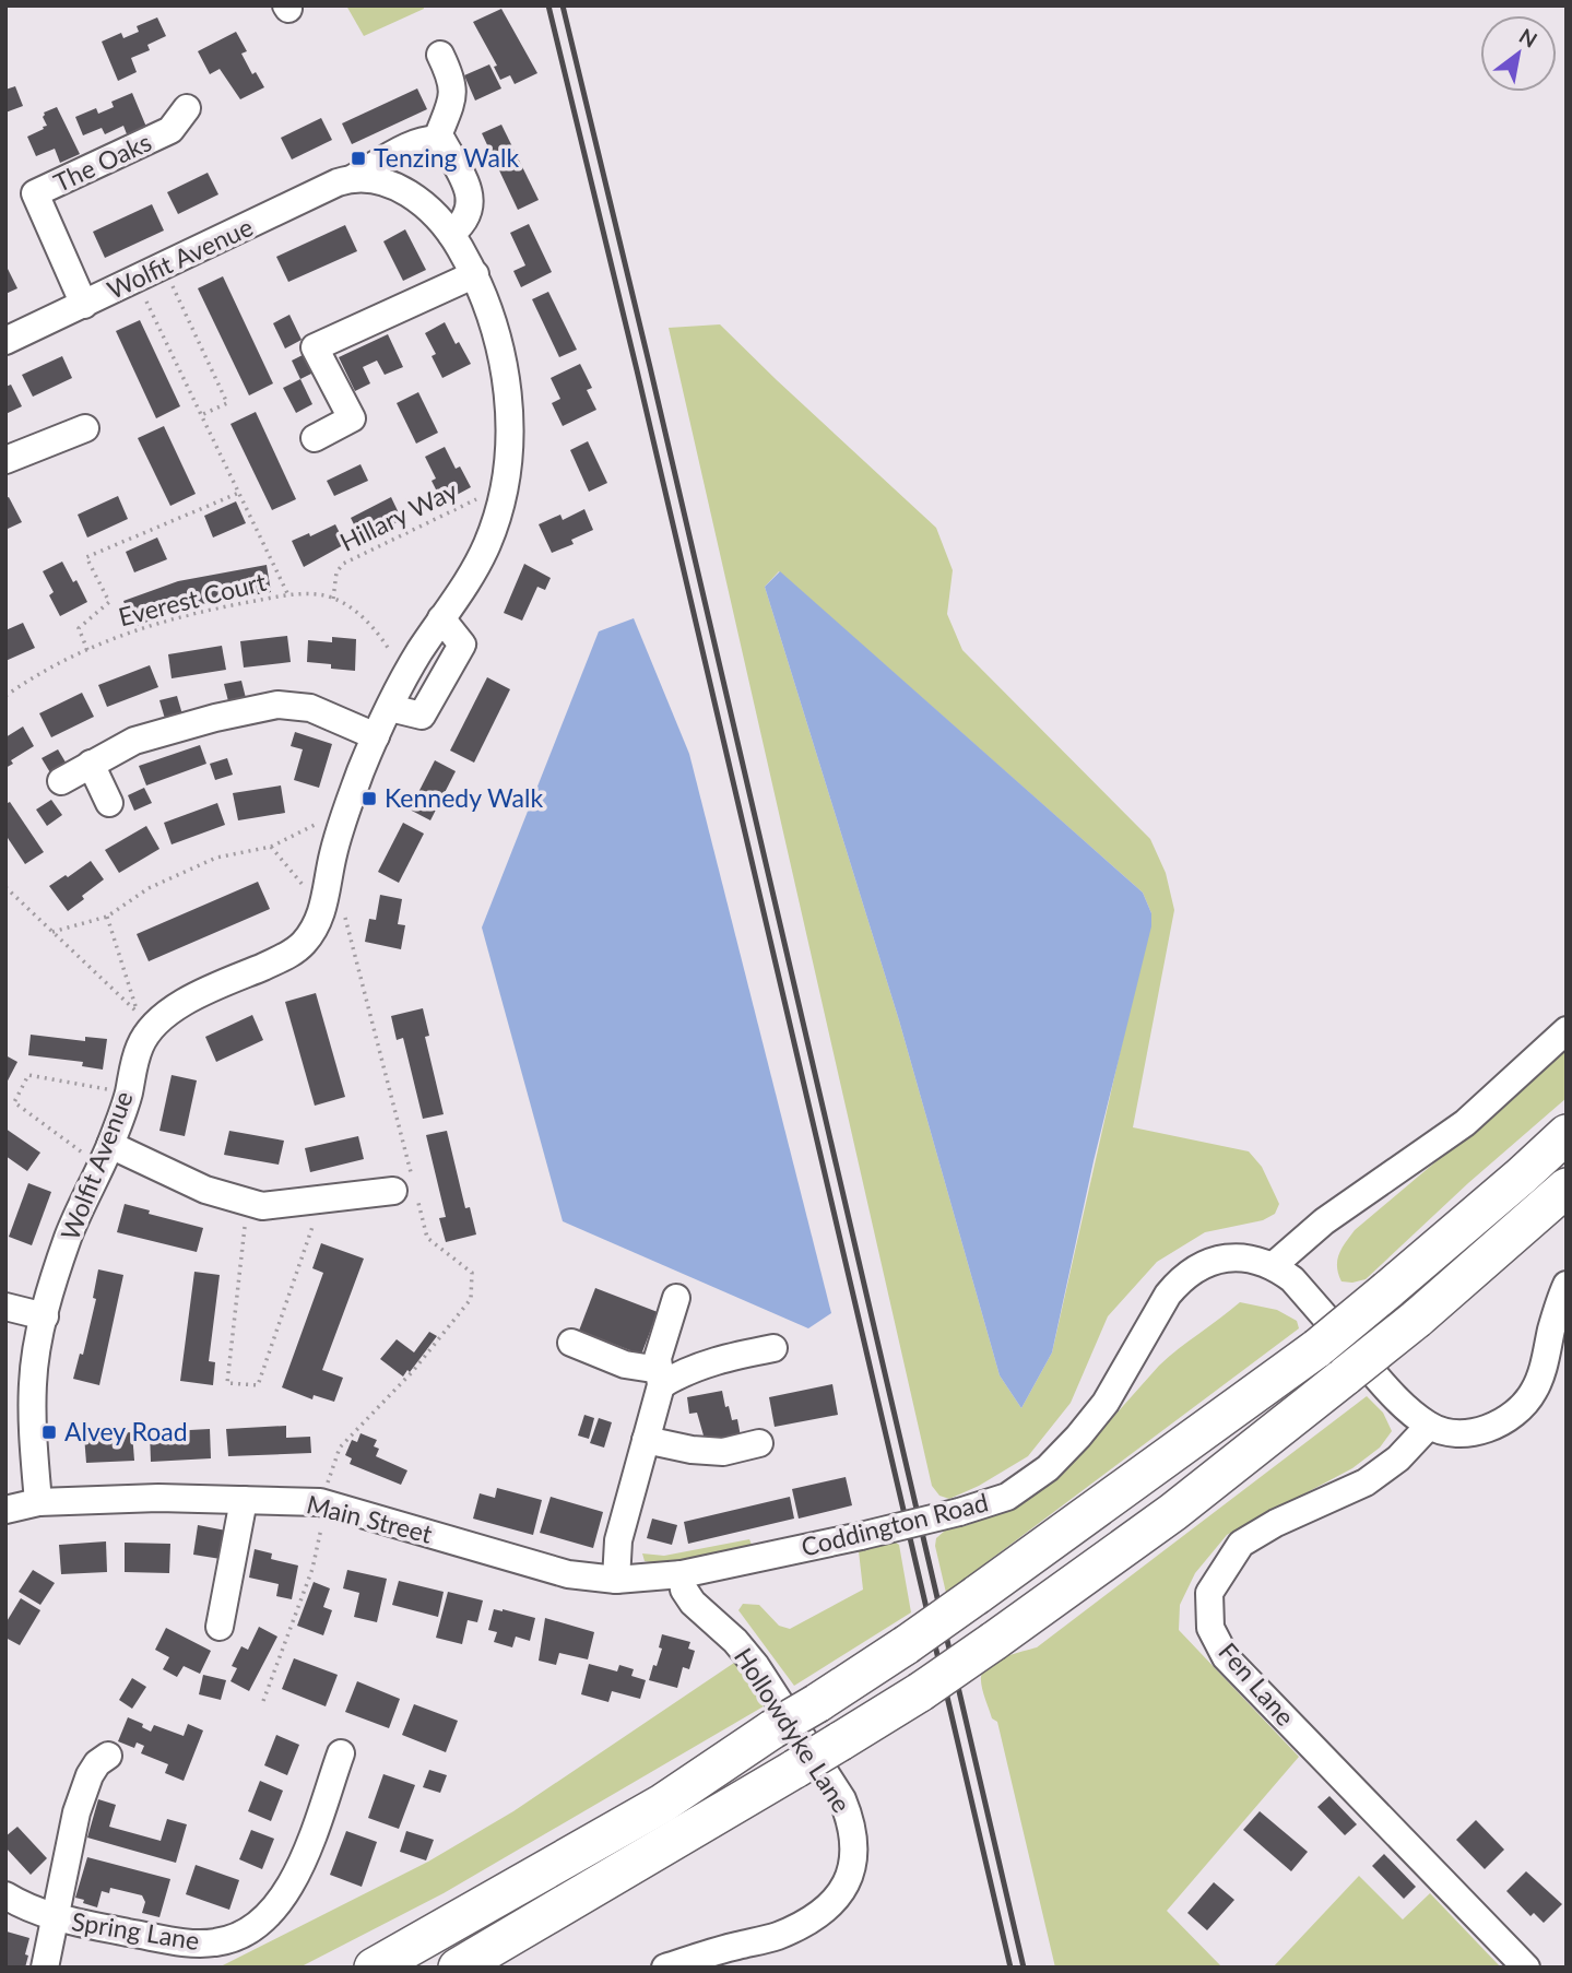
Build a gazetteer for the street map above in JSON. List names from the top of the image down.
{
  "streets": {
    "street": [
      "The Oaks",
      "Wolfit Avenue",
      "Main Street",
      "Coddington Road",
      "Fen Lane",
      "Hollowdyke Lane",
      "Spring Lane"
    ],
    "path": ["Hillary Way", "Everest Court"]
  },
  "crossings": [
    ["The Oaks", "Wolfit Avenue"],
    ["Wolfit Avenue", "Hillary Way"],
    ["Wolfit Avenue", "Everest Court"],
    ["Wolfit Avenue", "Main Street"],
    ["Hillary Way", "Everest Court"],
    ["Main Street", "Coddington Road"],
    ["Main Street", "Hollowdyke Lane"],
    ["Coddington Road", "Hollowdyke Lane"]
  ],
  "places": {
    "transit": ["Tenzing Walk", "Kennedy Walk", "Alvey Road"]
  },
  "north": "top right"
}
